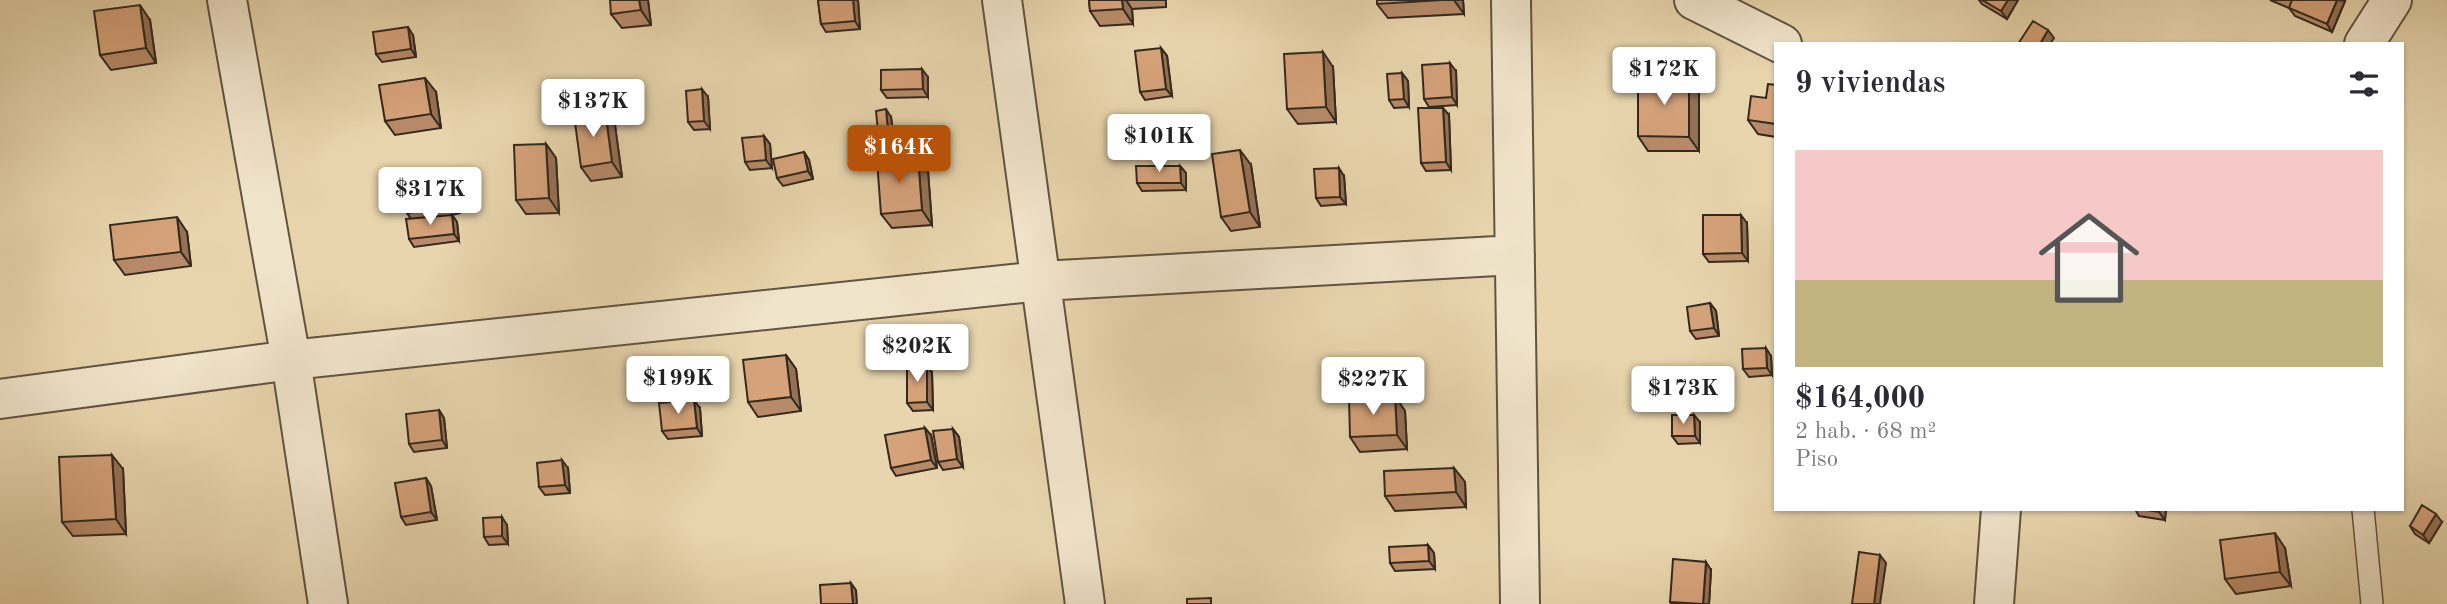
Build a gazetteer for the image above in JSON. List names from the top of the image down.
{
  "page": {
    "heading": "9 viviendas",
    "price": [
      "$172K",
      "$137K",
      "$101K",
      "$164K",
      "$317K",
      "$202K",
      "$199K",
      "$227K",
      "$173K"
    ],
    "list": [
      {
        "name": "$164,000",
        "note": "2 hab. · 68 m² · Piso"
      }
    ]
  }
}
